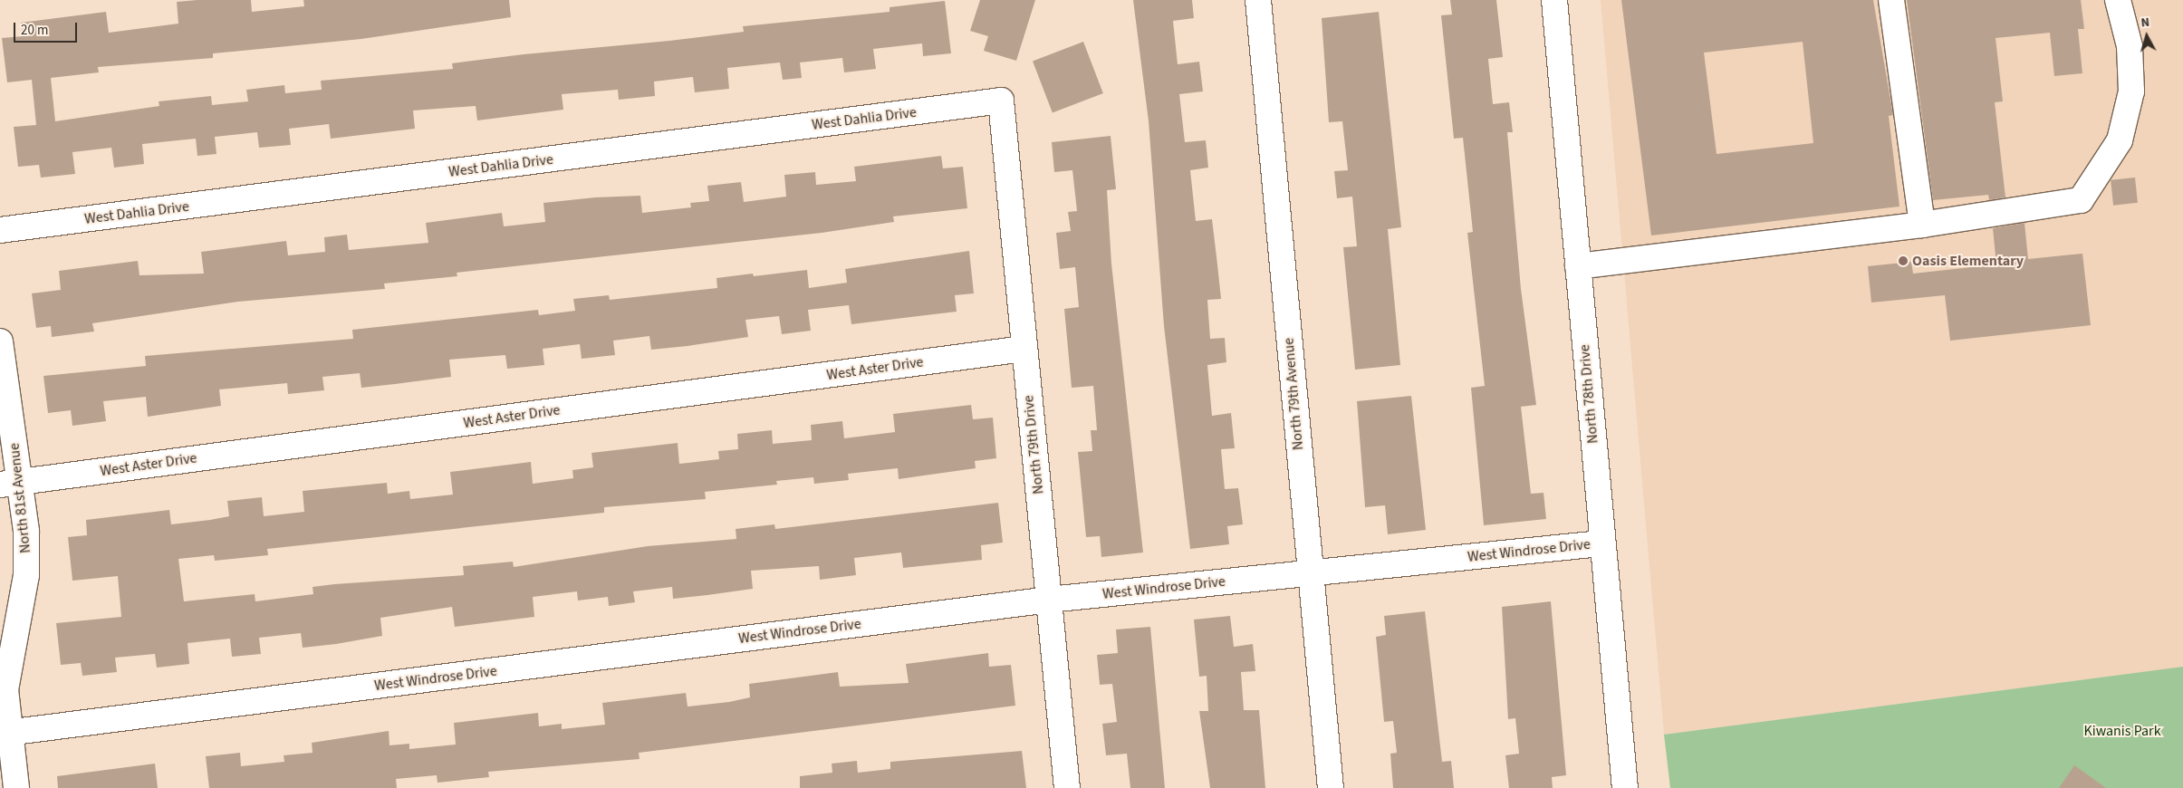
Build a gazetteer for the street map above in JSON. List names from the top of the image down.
{
  "streets": {
    "street": [
      "West Dahlia Drive",
      "West Aster Drive",
      "North 79th Avenue",
      "North 78th Drive",
      "North 79th Drive",
      "North 81st Avenue",
      "West Windrose Drive"
    ]
  },
  "crossings": [
    ["West Dahlia Drive", "North 79th Drive"],
    ["West Aster Drive", "North 79th Drive"],
    ["West Aster Drive", "North 81st Avenue"],
    ["North 79th Avenue", "West Windrose Drive"],
    ["North 78th Drive", "West Windrose Drive"],
    ["North 79th Drive", "West Windrose Drive"],
    ["North 81st Avenue", "West Windrose Drive"]
  ],
  "parks": ["Kiwanis Park"],
  "places": ["Oasis Elementary"],
  "scale_bar": "20 m",
  "north": "top"
}
